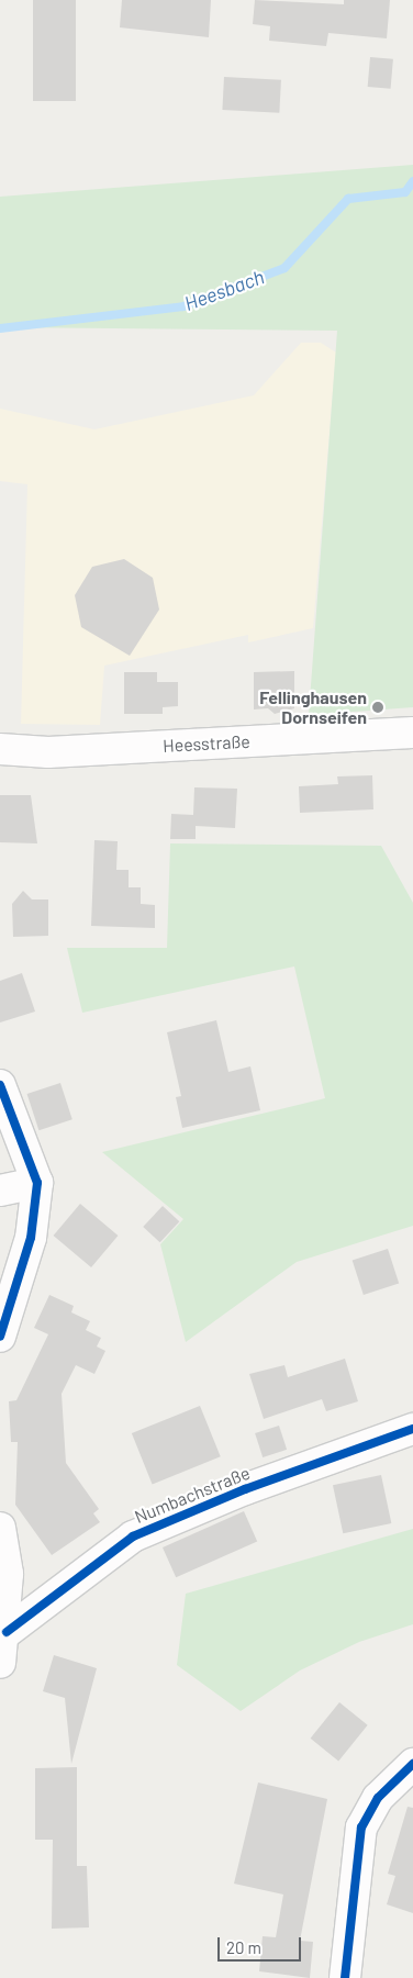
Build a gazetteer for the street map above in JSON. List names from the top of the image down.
{
  "streets": {
    "street": ["Heesstraße", "Numbachstraße"]
  },
  "water": ["Heesbach"],
  "places": ["Fellinghausen Dornseifen"],
  "scale_bar": "20 m"
}
